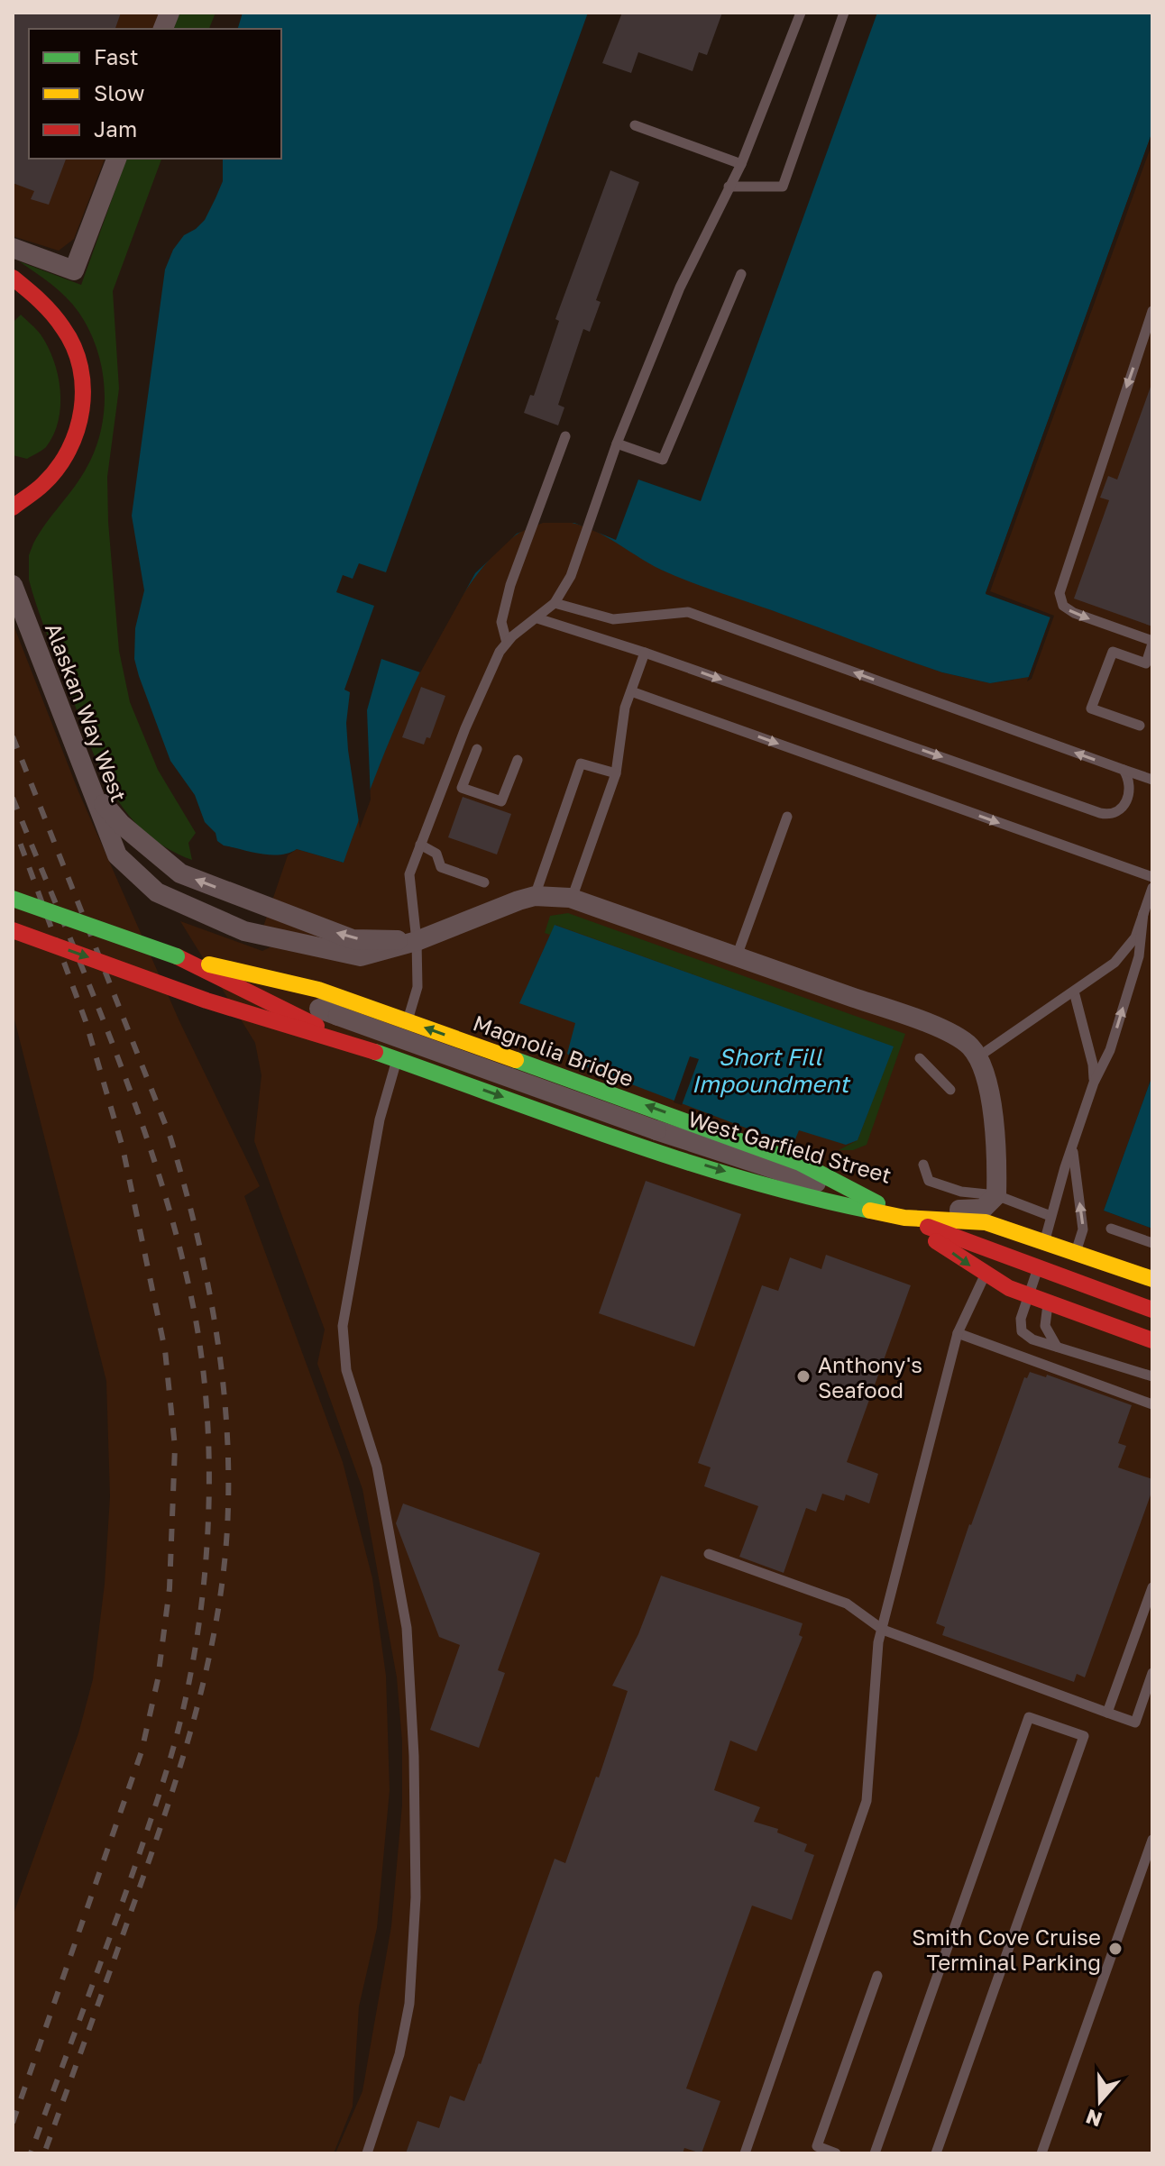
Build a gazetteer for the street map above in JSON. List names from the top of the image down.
{
  "streets": {
    "main road": ["Magnolia Bridge"],
    "street": ["Alaskan Way West", "West Garfield Street"]
  },
  "water": ["Short Fill Impoundment"],
  "places": ["Anthony's Seafood", "Smith Cove Cruise Terminal Parking"],
  "legend": ["Fast", "Slow", "Jam"],
  "north": "bottom"
}
